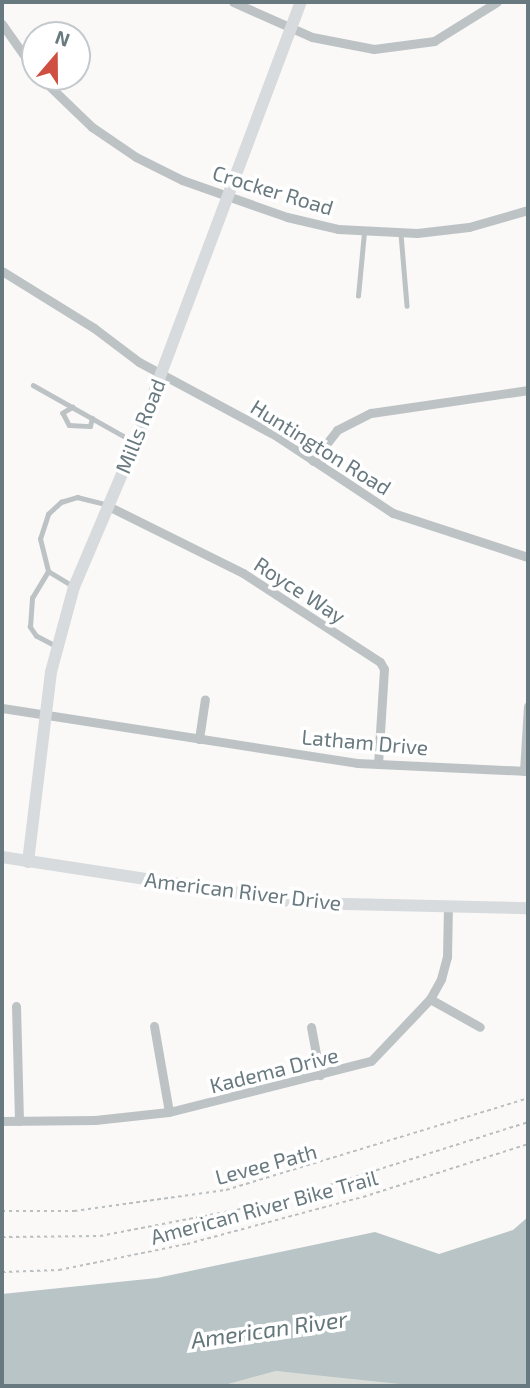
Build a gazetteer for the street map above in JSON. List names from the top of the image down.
{
  "streets": {
    "street": [
      "Crocker Road",
      "Mills Road",
      "Huntington Road",
      "Royce Way",
      "Latham Drive",
      "American River Drive",
      "Kadema Drive"
    ],
    "path": ["Levee Path", "American River Bike Trail"]
  },
  "crossings": [
    ["Crocker Road", "Mills Road"],
    ["Mills Road", "Huntington Road"],
    ["Mills Road", "Royce Way"],
    ["Mills Road", "Latham Drive"],
    ["Mills Road", "American River Drive"],
    ["Royce Way", "Latham Drive"],
    ["American River Drive", "Kadema Drive"]
  ],
  "water": ["American River"],
  "north": "top"
}
